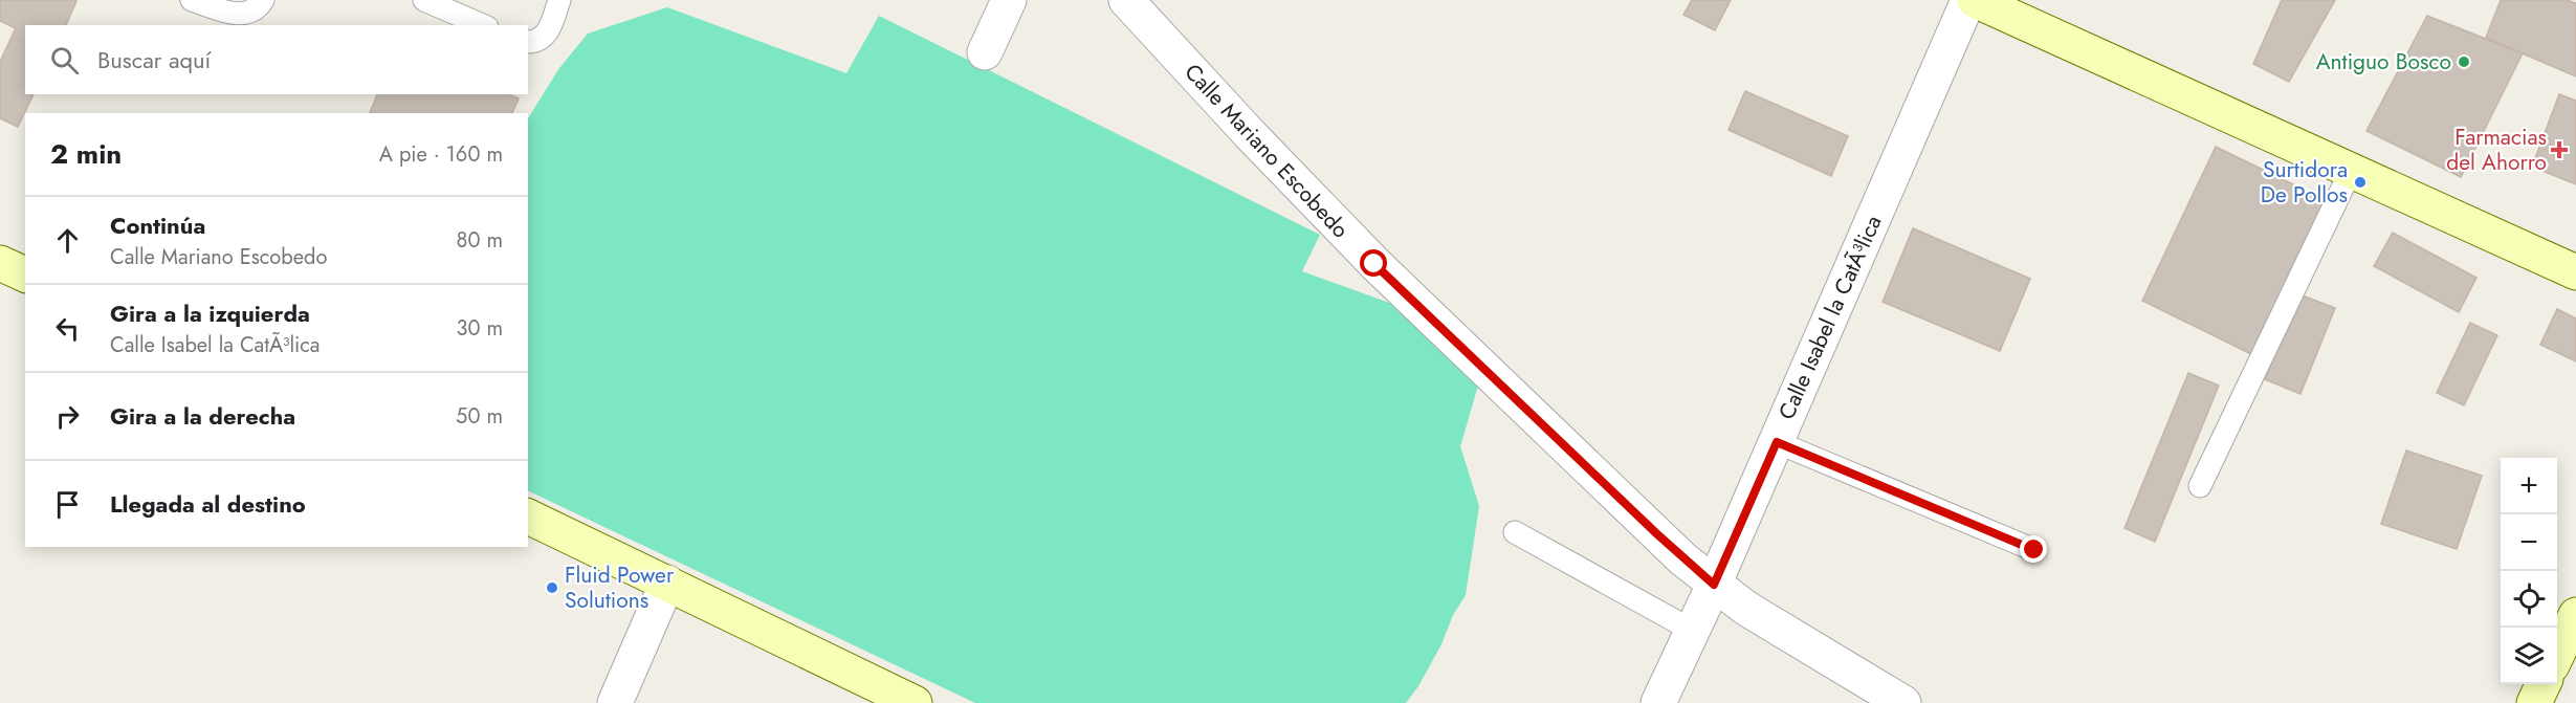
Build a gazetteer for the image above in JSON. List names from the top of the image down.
{
  "streets": {
    "street": ["Calle Mariano Escobedo", "Calle Isabel la CatÃ³lica"]
  },
  "crossings": [
    ["Calle Mariano Escobedo", "Calle Isabel la CatÃ³lica"]
  ],
  "places": {
    "other": ["Antiguo Bosco", "Surtidora De Pollos", "Fluid Power Solutions"],
    "health": ["Farmacias del Ahorro"]
  },
  "page": {
    "search": "Buscar aquí",
    "heading": ["2 min", "A pie · 160 m"],
    "list": [
      ["Continúa", "Calle Mariano Escobedo", "80 m"],
      ["Gira a la izquierda", "Calle Isabel la CatÃ³lica", "30 m"],
      ["Gira a la derecha", "50 m"],
      "Llegada al destino"
    ],
    "map_buttons": ["+", "−"]
  }
}
